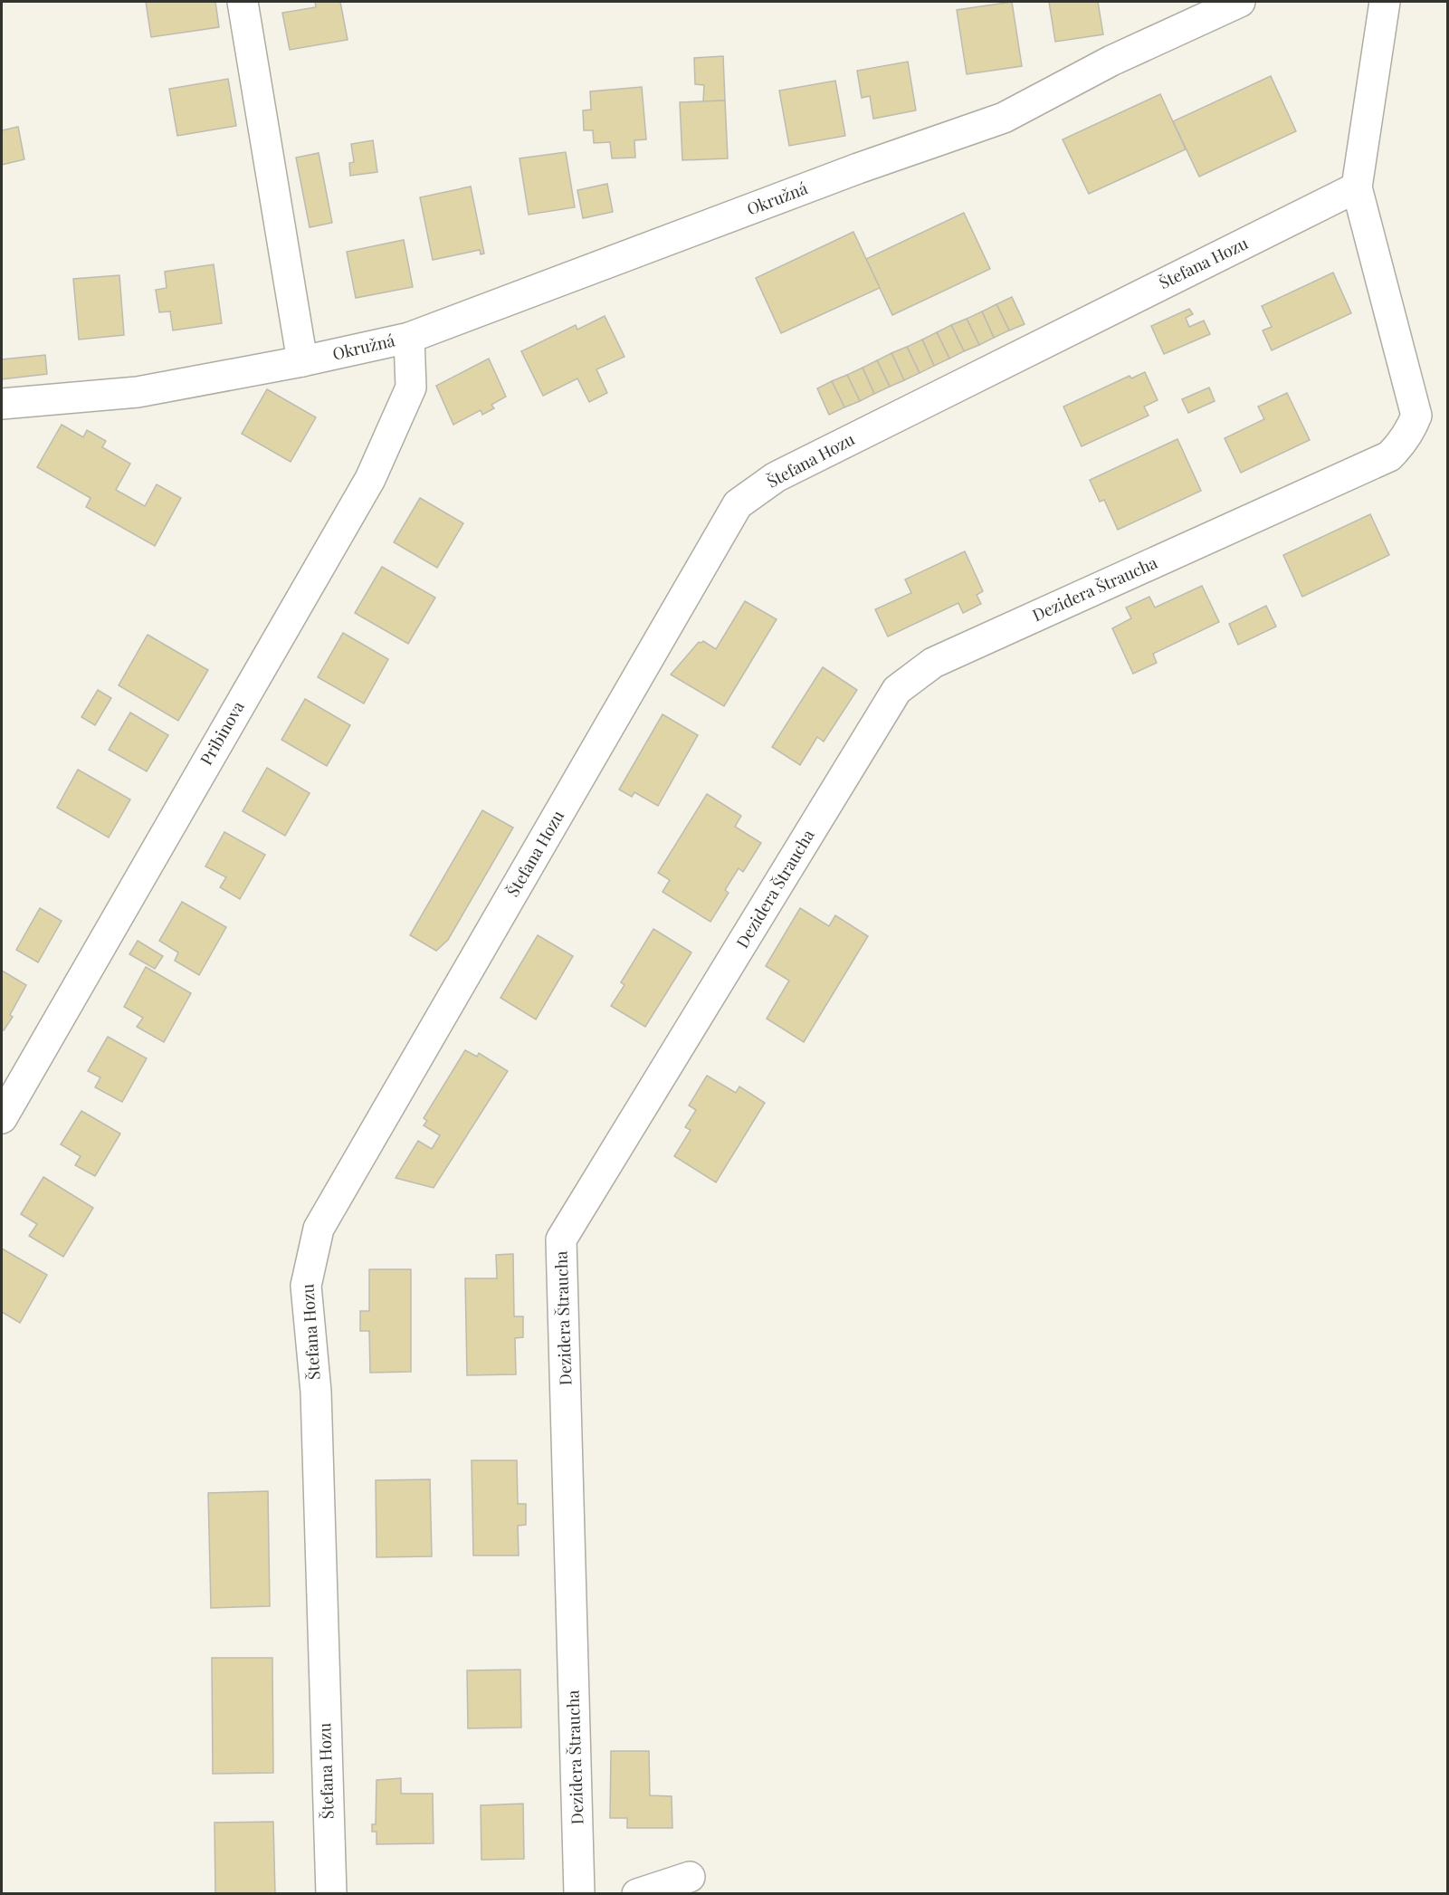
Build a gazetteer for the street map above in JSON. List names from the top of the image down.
{
  "streets": {
    "street": [
      "Okružná",
      "Štefana Hozu",
      "Dezidera Štraucha",
      "Pribinova"
    ]
  },
  "crossings": [
    ["Okružná", "Pribinova"],
    ["Štefana Hozu", "Dezidera Štraucha"]
  ]
}
